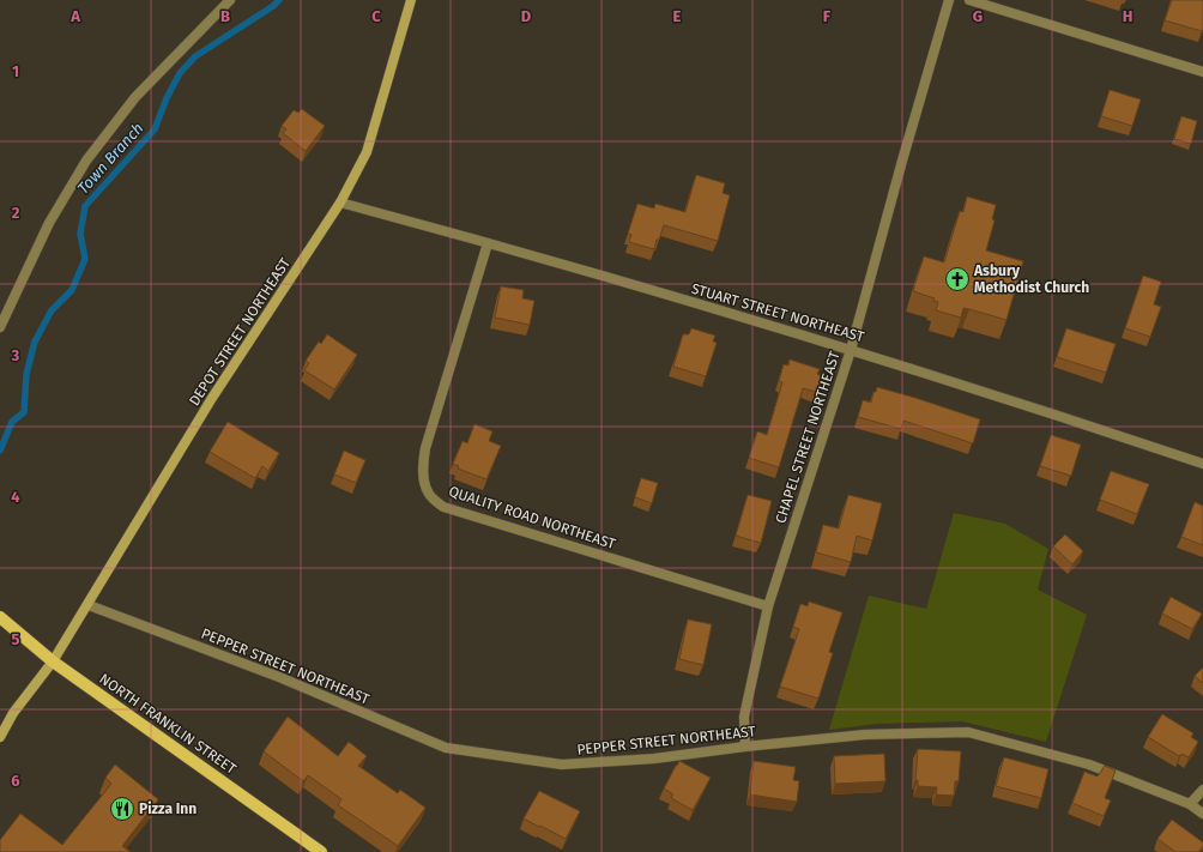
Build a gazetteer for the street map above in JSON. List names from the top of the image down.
{
  "streets": {
    "main road": ["NORTH FRANKLIN STREET"],
    "street": [
      "STUART STREET NORTHEAST",
      "DEPOT STREET NORTHEAST",
      "CHAPEL STREET NORTHEAST",
      "QUALITY ROAD NORTHEAST",
      "PEPPER STREET NORTHEAST"
    ]
  },
  "crossings": [
    ["STUART STREET NORTHEAST", "DEPOT STREET NORTHEAST"],
    ["STUART STREET NORTHEAST", "CHAPEL STREET NORTHEAST"],
    ["STUART STREET NORTHEAST", "QUALITY ROAD NORTHEAST"],
    ["DEPOT STREET NORTHEAST", "PEPPER STREET NORTHEAST"],
    ["DEPOT STREET NORTHEAST", "NORTH FRANKLIN STREET"],
    ["CHAPEL STREET NORTHEAST", "QUALITY ROAD NORTHEAST"],
    ["CHAPEL STREET NORTHEAST", "PEPPER STREET NORTHEAST"]
  ],
  "water": ["Town Branch"],
  "places": {
    "church": ["Asbury Methodist Church"],
    "restaurant": ["Pizza Inn"]
  },
  "grid": {
    "columns": [
      "A",
      "B",
      "C",
      "D",
      "E",
      "F",
      "G",
      "H"
    ],
    "rows": [
      "1",
      "2",
      "3",
      "4",
      "5",
      "6"
    ]
  }
}
